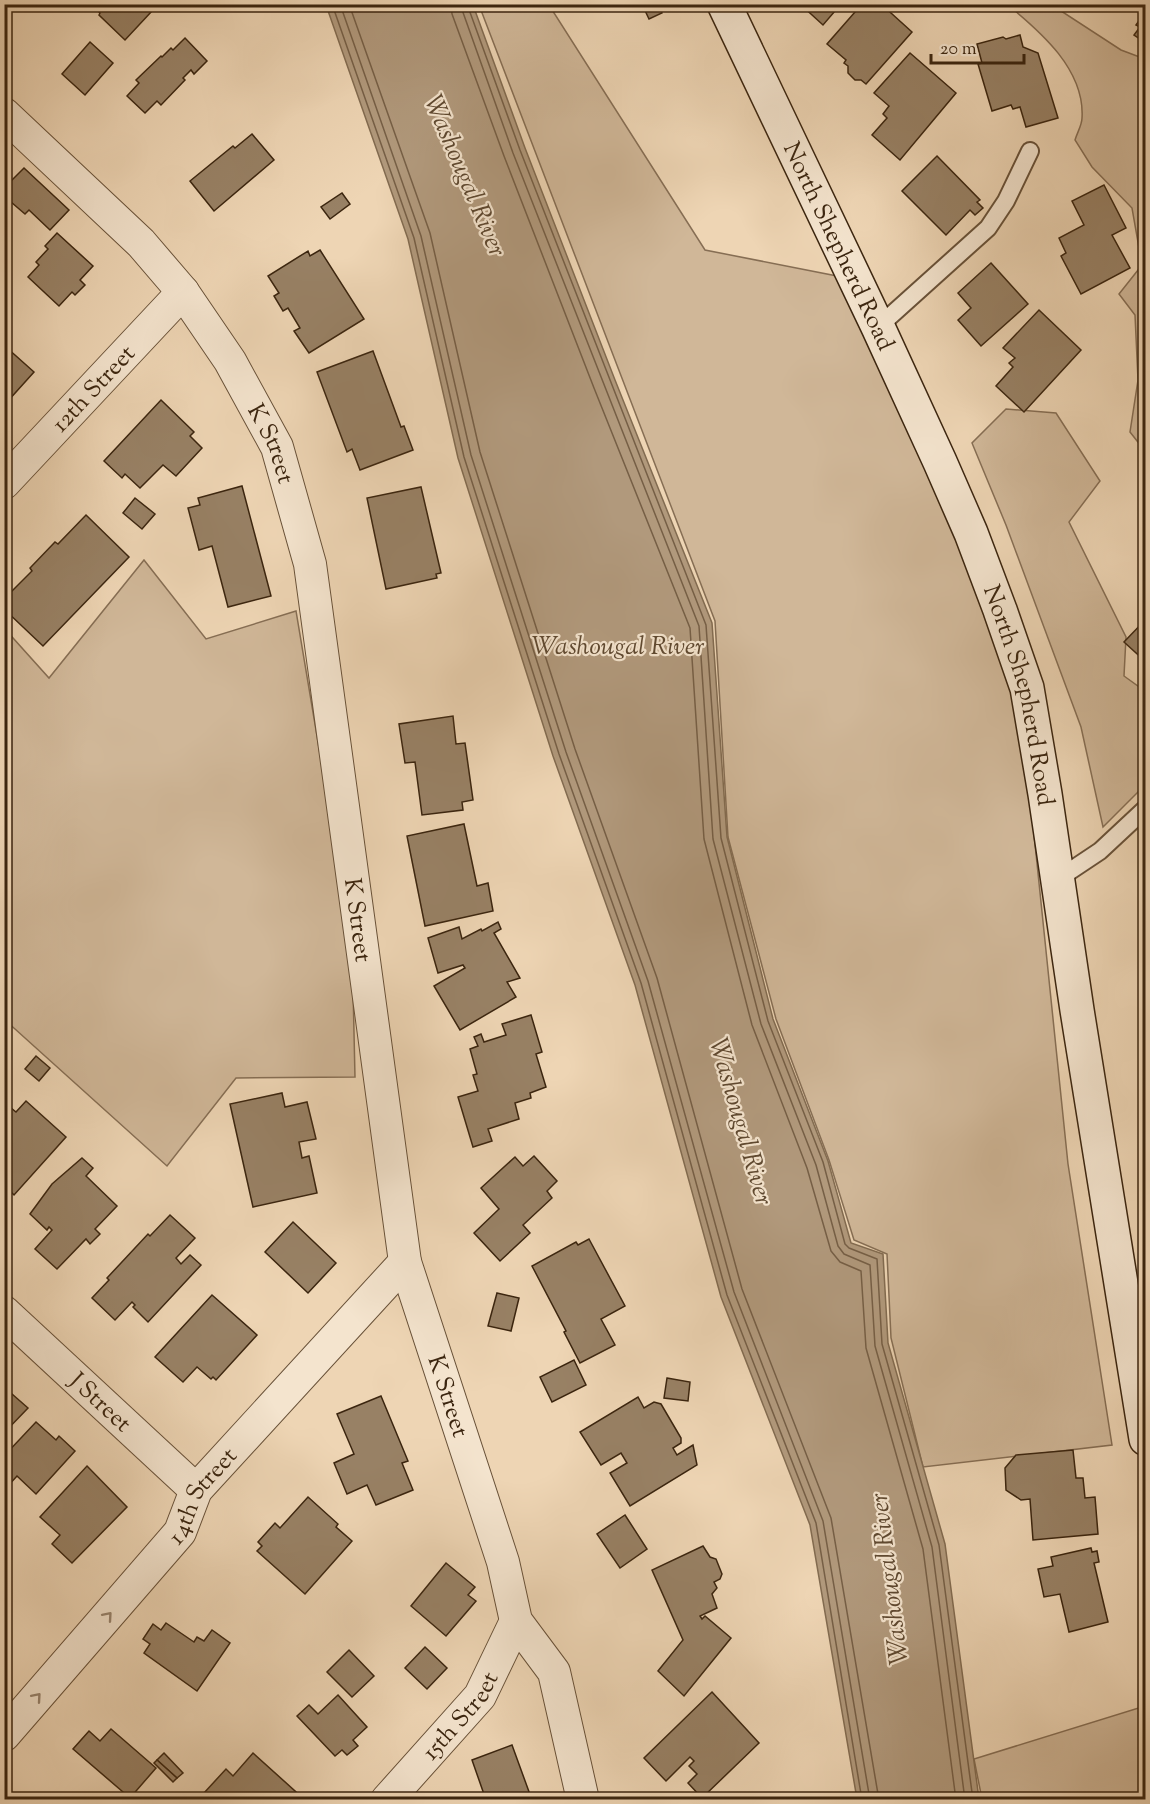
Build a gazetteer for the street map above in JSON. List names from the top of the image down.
{
  "streets": {
    "street": [
      "North Shepherd Road",
      "12th Street",
      "K Street",
      "J Street",
      "14th Street",
      "15th Street"
    ]
  },
  "crossings": [
    ["12th Street", "K Street"],
    ["K Street", "14th Street"],
    ["K Street", "15th Street"],
    ["J Street", "14th Street"]
  ],
  "one_way": ["14th Street"],
  "water": ["Washougal River"],
  "scale_bar": "20 m"
}
